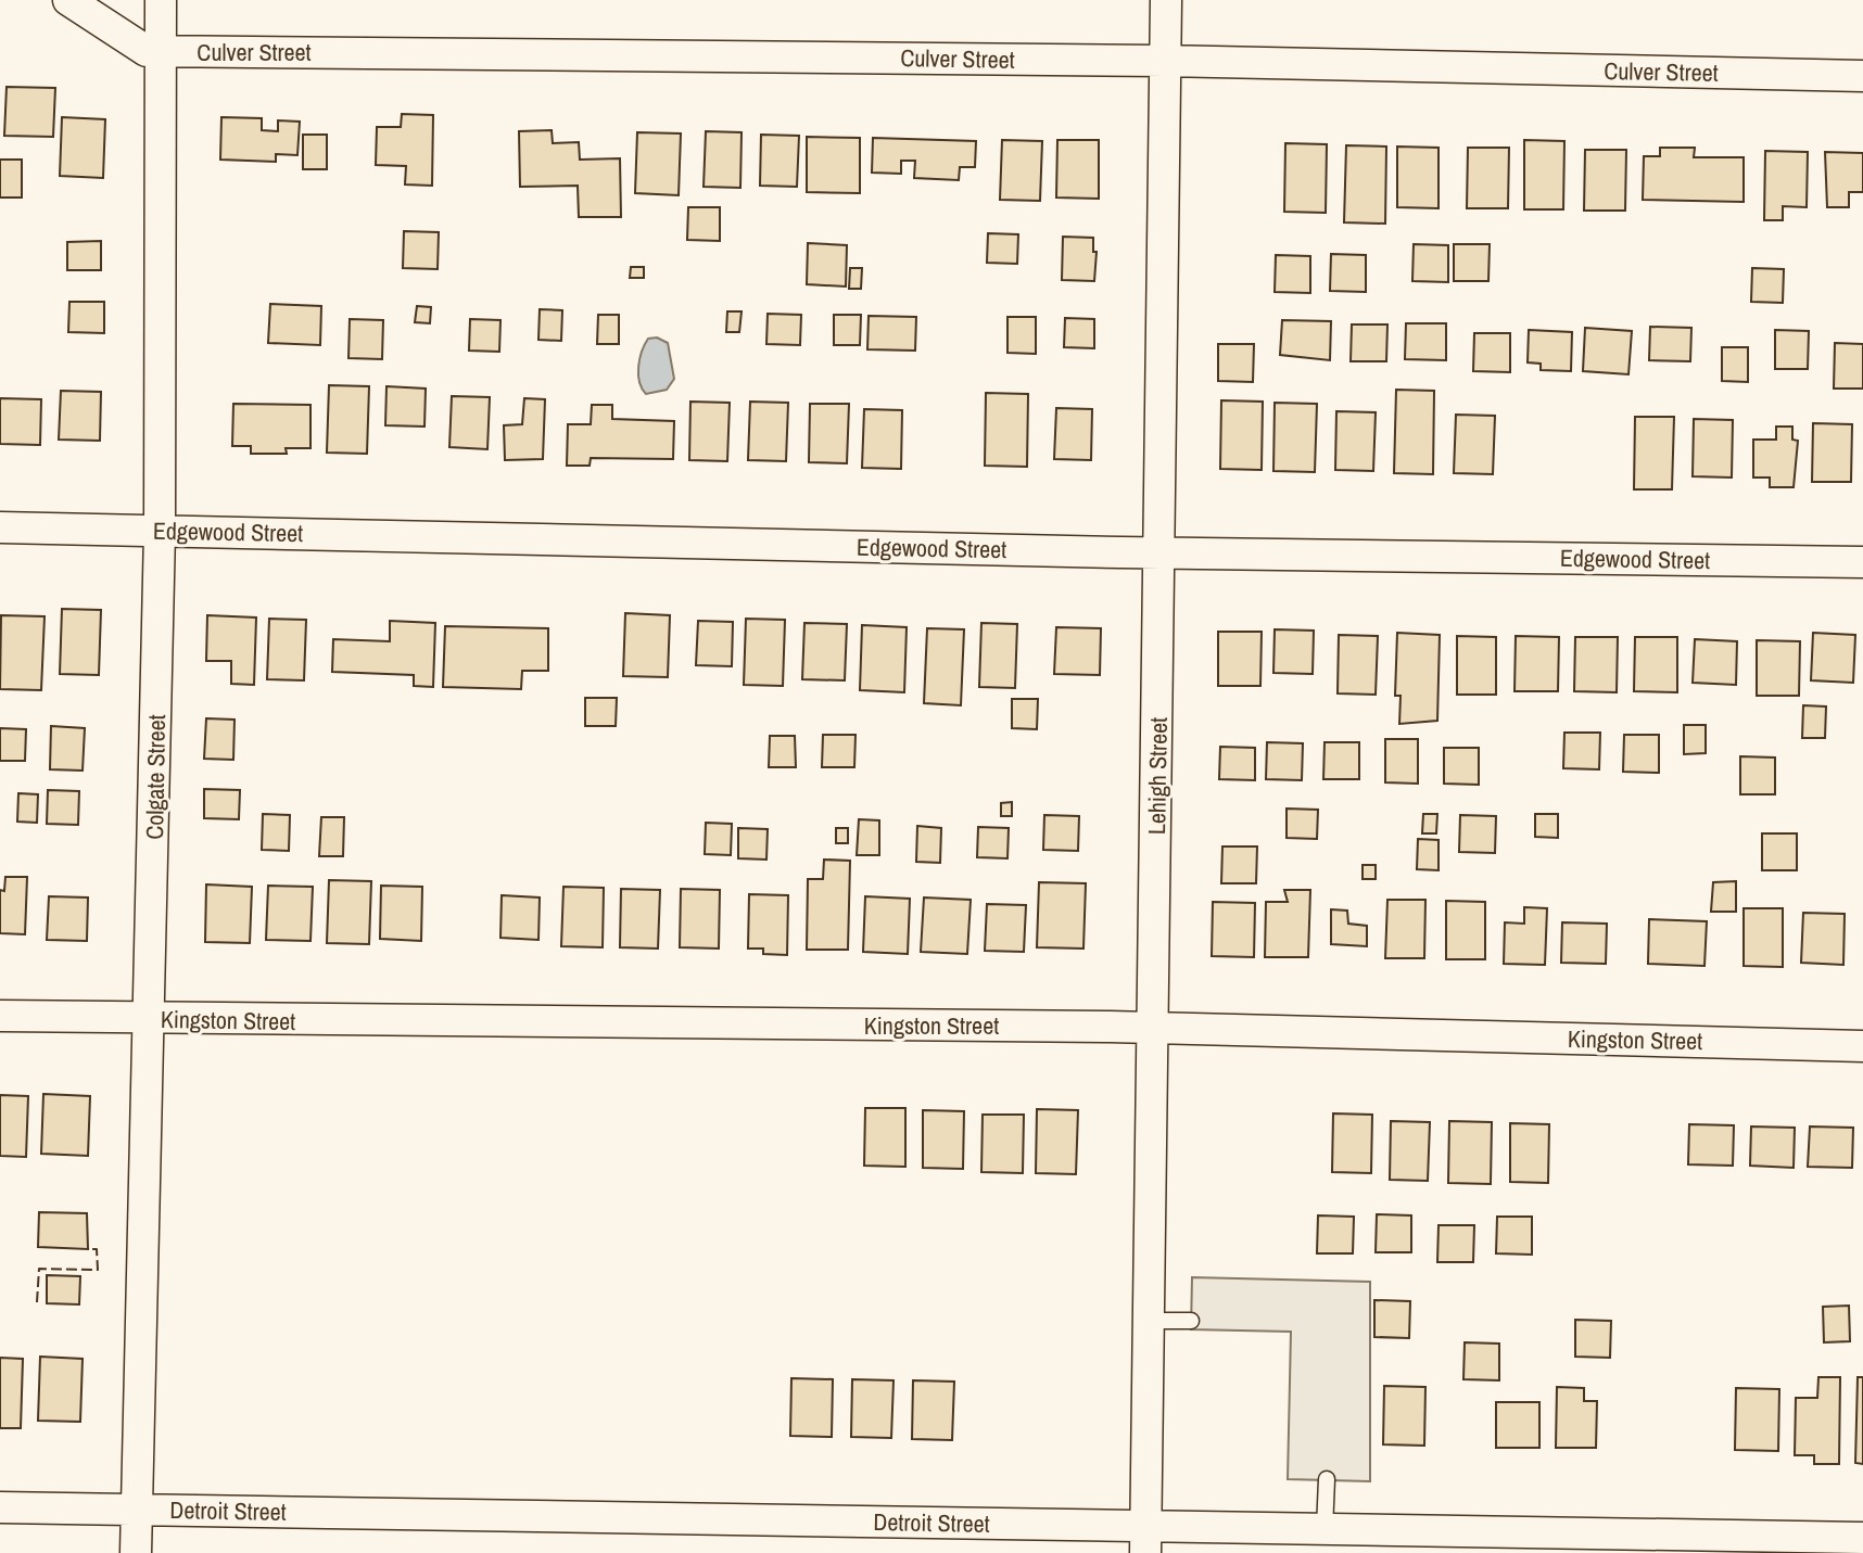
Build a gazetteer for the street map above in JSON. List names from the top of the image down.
{
  "streets": {
    "street": [
      "Culver Street",
      "Edgewood Street",
      "Lehigh Street",
      "Colgate Street",
      "Kingston Street",
      "Detroit Street"
    ]
  },
  "crossings": [
    ["Culver Street", "Lehigh Street"],
    ["Culver Street", "Colgate Street"],
    ["Edgewood Street", "Lehigh Street"],
    ["Edgewood Street", "Colgate Street"],
    ["Lehigh Street", "Kingston Street"],
    ["Lehigh Street", "Detroit Street"],
    ["Colgate Street", "Kingston Street"],
    ["Colgate Street", "Detroit Street"]
  ]
}
